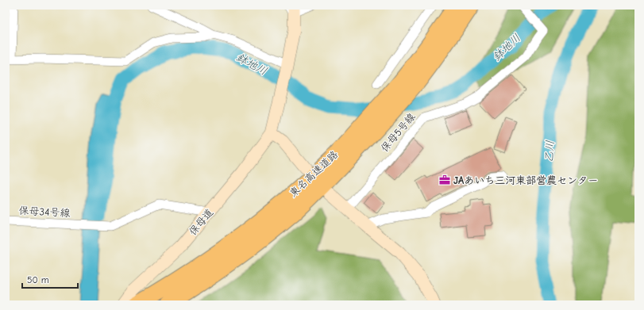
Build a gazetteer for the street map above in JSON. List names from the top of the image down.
{
  "streets": {
    "highway": ["東名高速道路"],
    "street": ["保母5号線", "保母34号線", "保母道"]
  },
  "crossings": [
    ["保母34号線", "保母道"]
  ],
  "water": ["鉢地川", "乙川"],
  "places": {
    "office": ["JAあいち三河東部営農センター"]
  },
  "scale_bar": "50 m"
}
